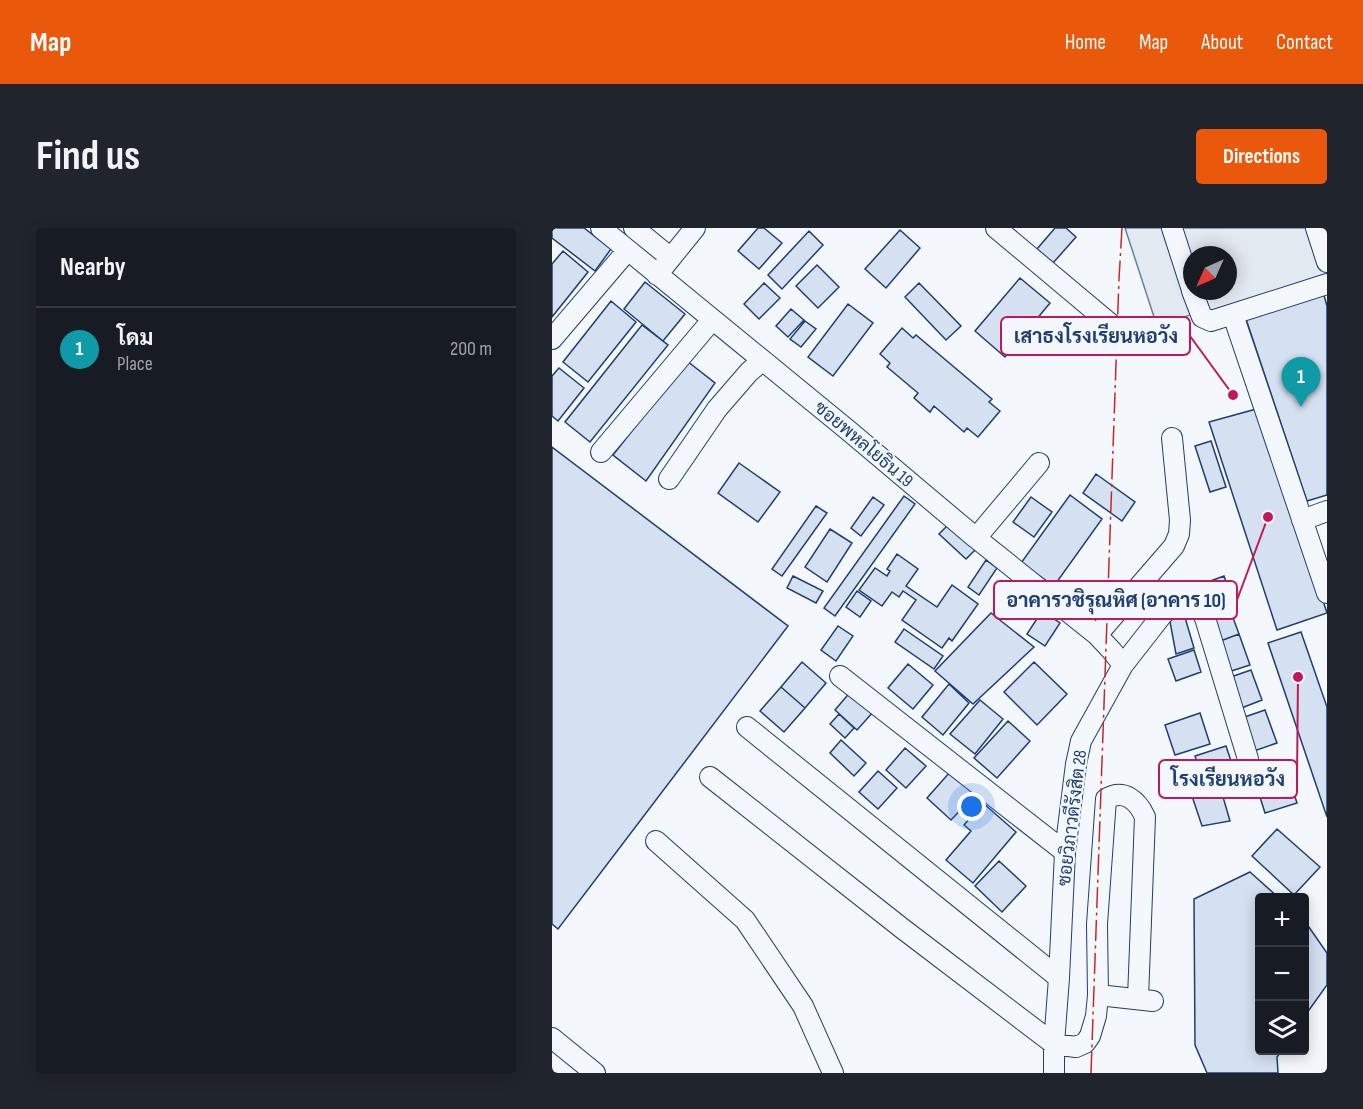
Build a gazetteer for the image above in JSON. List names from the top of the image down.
{
  "streets": {
    "street": ["ซอยพหลโยธิน 19", "ซอยวิภาวดีรังสิต 28"]
  },
  "crossings": [
    ["ซอยพหลโยธิน 19", "ซอยวิภาวดีรังสิต 28"]
  ],
  "places": ["เสาธงโรงเรียนหอวัง", "อาคารวชิรุณหิศ (อาคาร 10)", "โรงเรียนหอวัง"],
  "north": "bottom left",
  "page": {
    "header": "Map",
    "nav": [
      "Home",
      "Map",
      "About",
      "Contact"
    ],
    "buttons": "Directions",
    "title": "Find us",
    "heading": "Nearby",
    "list": [
      {
        "mark": "1",
        "name": "โดม",
        "note": "Place",
        "value": "200 m"
      }
    ],
    "pins": "1",
    "map_buttons": ["+", "−"]
  }
}
